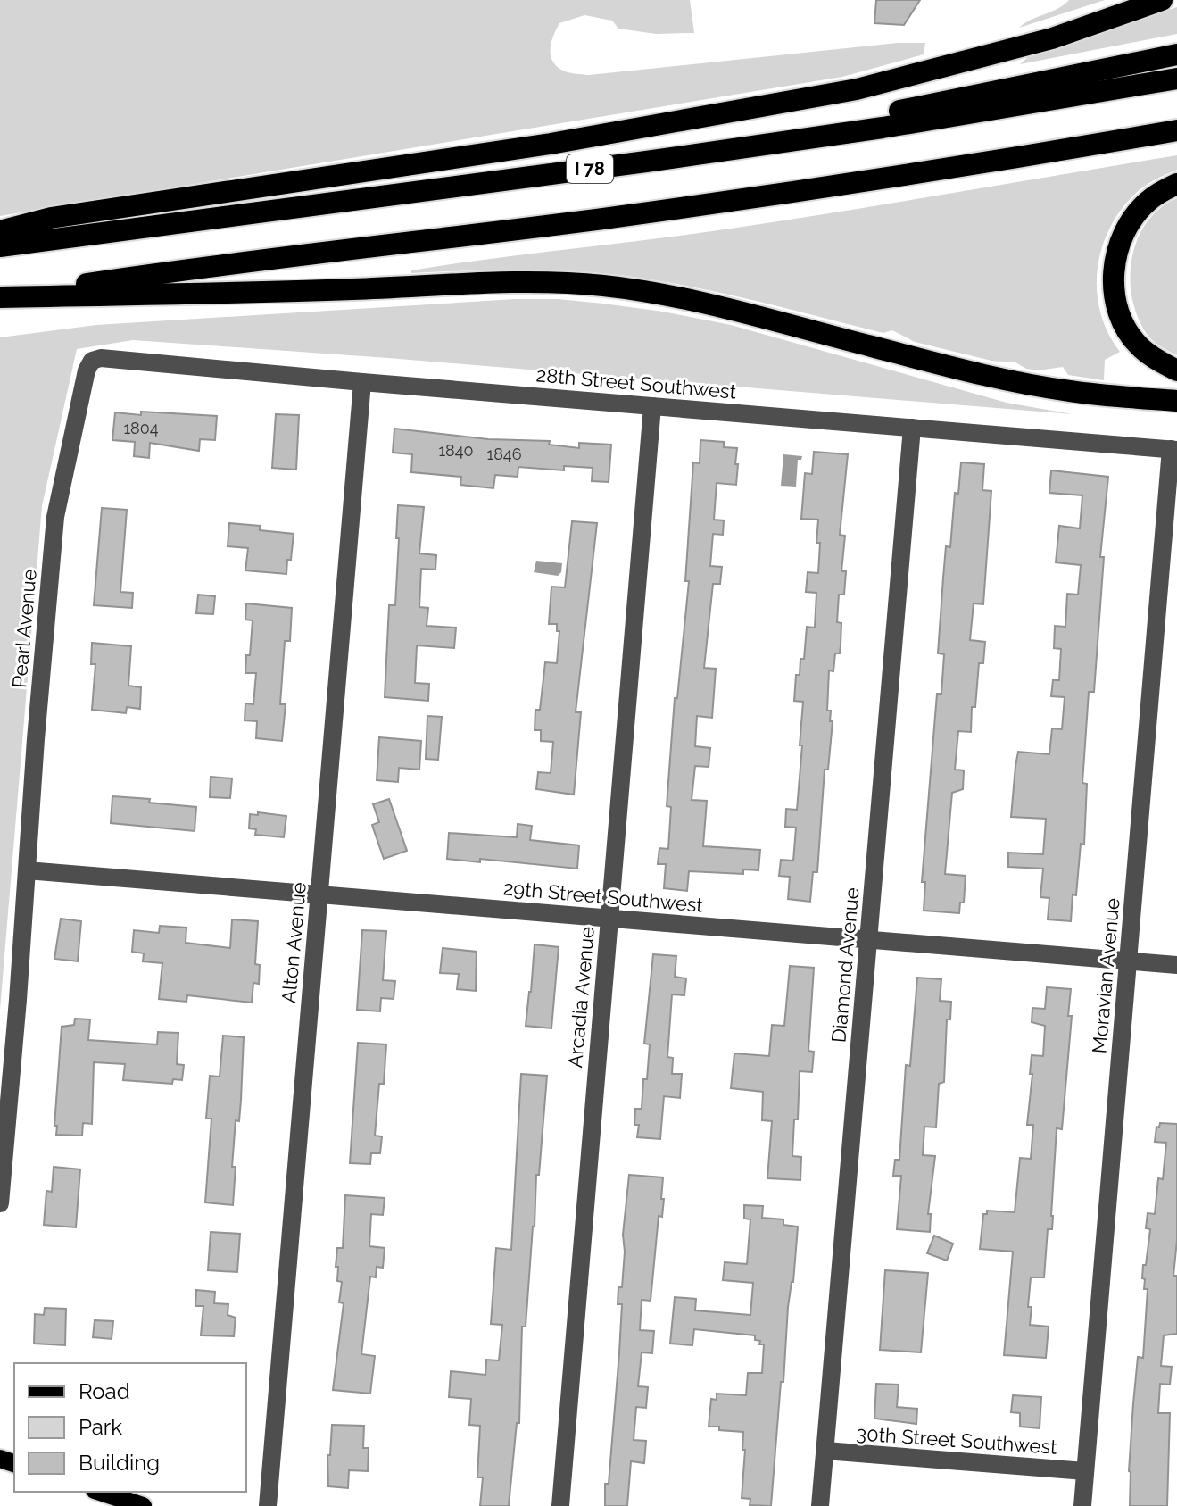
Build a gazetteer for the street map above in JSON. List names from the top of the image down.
{
  "streets": {
    "highway": ["I 78"],
    "street": [
      "28th Street Southwest",
      "Pearl Avenue",
      "29th Street Southwest",
      "Alton Avenue",
      "Diamond Avenue",
      "Moravian Avenue",
      "Arcadia Avenue",
      "30th Street Southwest"
    ]
  },
  "crossings": [
    ["28th Street Southwest", "Pearl Avenue"],
    ["28th Street Southwest", "Alton Avenue"],
    ["28th Street Southwest", "Diamond Avenue"],
    ["28th Street Southwest", "Moravian Avenue"],
    ["28th Street Southwest", "Arcadia Avenue"],
    ["Pearl Avenue", "29th Street Southwest"],
    ["29th Street Southwest", "Alton Avenue"],
    ["29th Street Southwest", "Diamond Avenue"],
    ["29th Street Southwest", "Moravian Avenue"],
    ["29th Street Southwest", "Arcadia Avenue"],
    ["Diamond Avenue", "30th Street Southwest"],
    ["Moravian Avenue", "30th Street Southwest"]
  ],
  "house_numbers": ["1804", "1840", "1846"],
  "legend": ["Road", "Park", "Building"]
}
